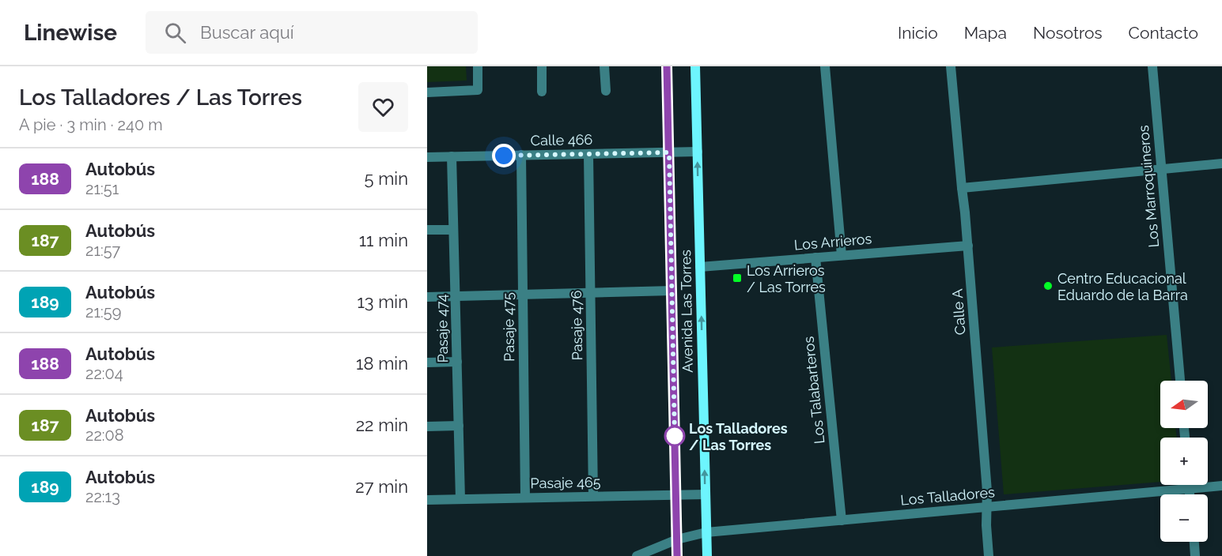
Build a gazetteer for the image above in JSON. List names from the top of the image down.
{
  "streets": {
    "main road": ["Avenida Las Torres"],
    "street": [
      "Calle 466",
      "Los Marroquineros",
      "Los Arrieros",
      "Calle A",
      "Pasaje 476",
      "Pasaje 475",
      "Pasaje 474",
      "Los Talabarteros",
      "Pasaje 465",
      "Los Talladores"
    ]
  },
  "crossings": [
    ["Calle 466", "Avenida Las Torres"],
    ["Calle 466", "Pasaje 476"],
    ["Calle 466", "Pasaje 475"],
    ["Calle 466", "Pasaje 474"],
    ["Los Arrieros", "Avenida Las Torres"],
    ["Los Arrieros", "Calle A"],
    ["Los Arrieros", "Los Talabarteros"],
    ["Avenida Las Torres", "Pasaje 465"],
    ["Avenida Las Torres", "Los Talladores"],
    ["Calle A", "Los Talladores"],
    ["Pasaje 476", "Pasaje 465"],
    ["Pasaje 475", "Pasaje 465"],
    ["Pasaje 474", "Pasaje 465"],
    ["Los Talabarteros", "Los Talladores"]
  ],
  "places": {
    "transit": ["Los Arrieros / Las Torres"],
    "other": ["Centro Educacional Eduardo de la Barra", "Los Talladores / Las Torres"]
  },
  "lines": ["bus line 188"],
  "north": "left",
  "page": {
    "header": "Linewise",
    "search": "Buscar aquí",
    "nav": [
      "Inicio",
      "Mapa",
      "Nosotros",
      "Contacto"
    ],
    "heading": ["Los Talladores / Las Torres", "A pie · 3 min · 240 m"],
    "list": [
      {
        "mark": "188",
        "name": "Autobús",
        "note": "21:51",
        "value": "5 min"
      },
      {
        "mark": "187",
        "name": "Autobús",
        "note": "21:57",
        "value": "11 min"
      },
      {
        "mark": "189",
        "name": "Autobús",
        "note": "21:59",
        "value": "13 min"
      },
      {
        "mark": "188",
        "name": "Autobús",
        "note": "22:04",
        "value": "18 min"
      },
      {
        "mark": "187",
        "name": "Autobús",
        "note": "22:08",
        "value": "22 min"
      },
      {
        "mark": "189",
        "name": "Autobús",
        "note": "22:13",
        "value": "27 min"
      }
    ],
    "map_buttons": ["+", "−"]
  }
}
